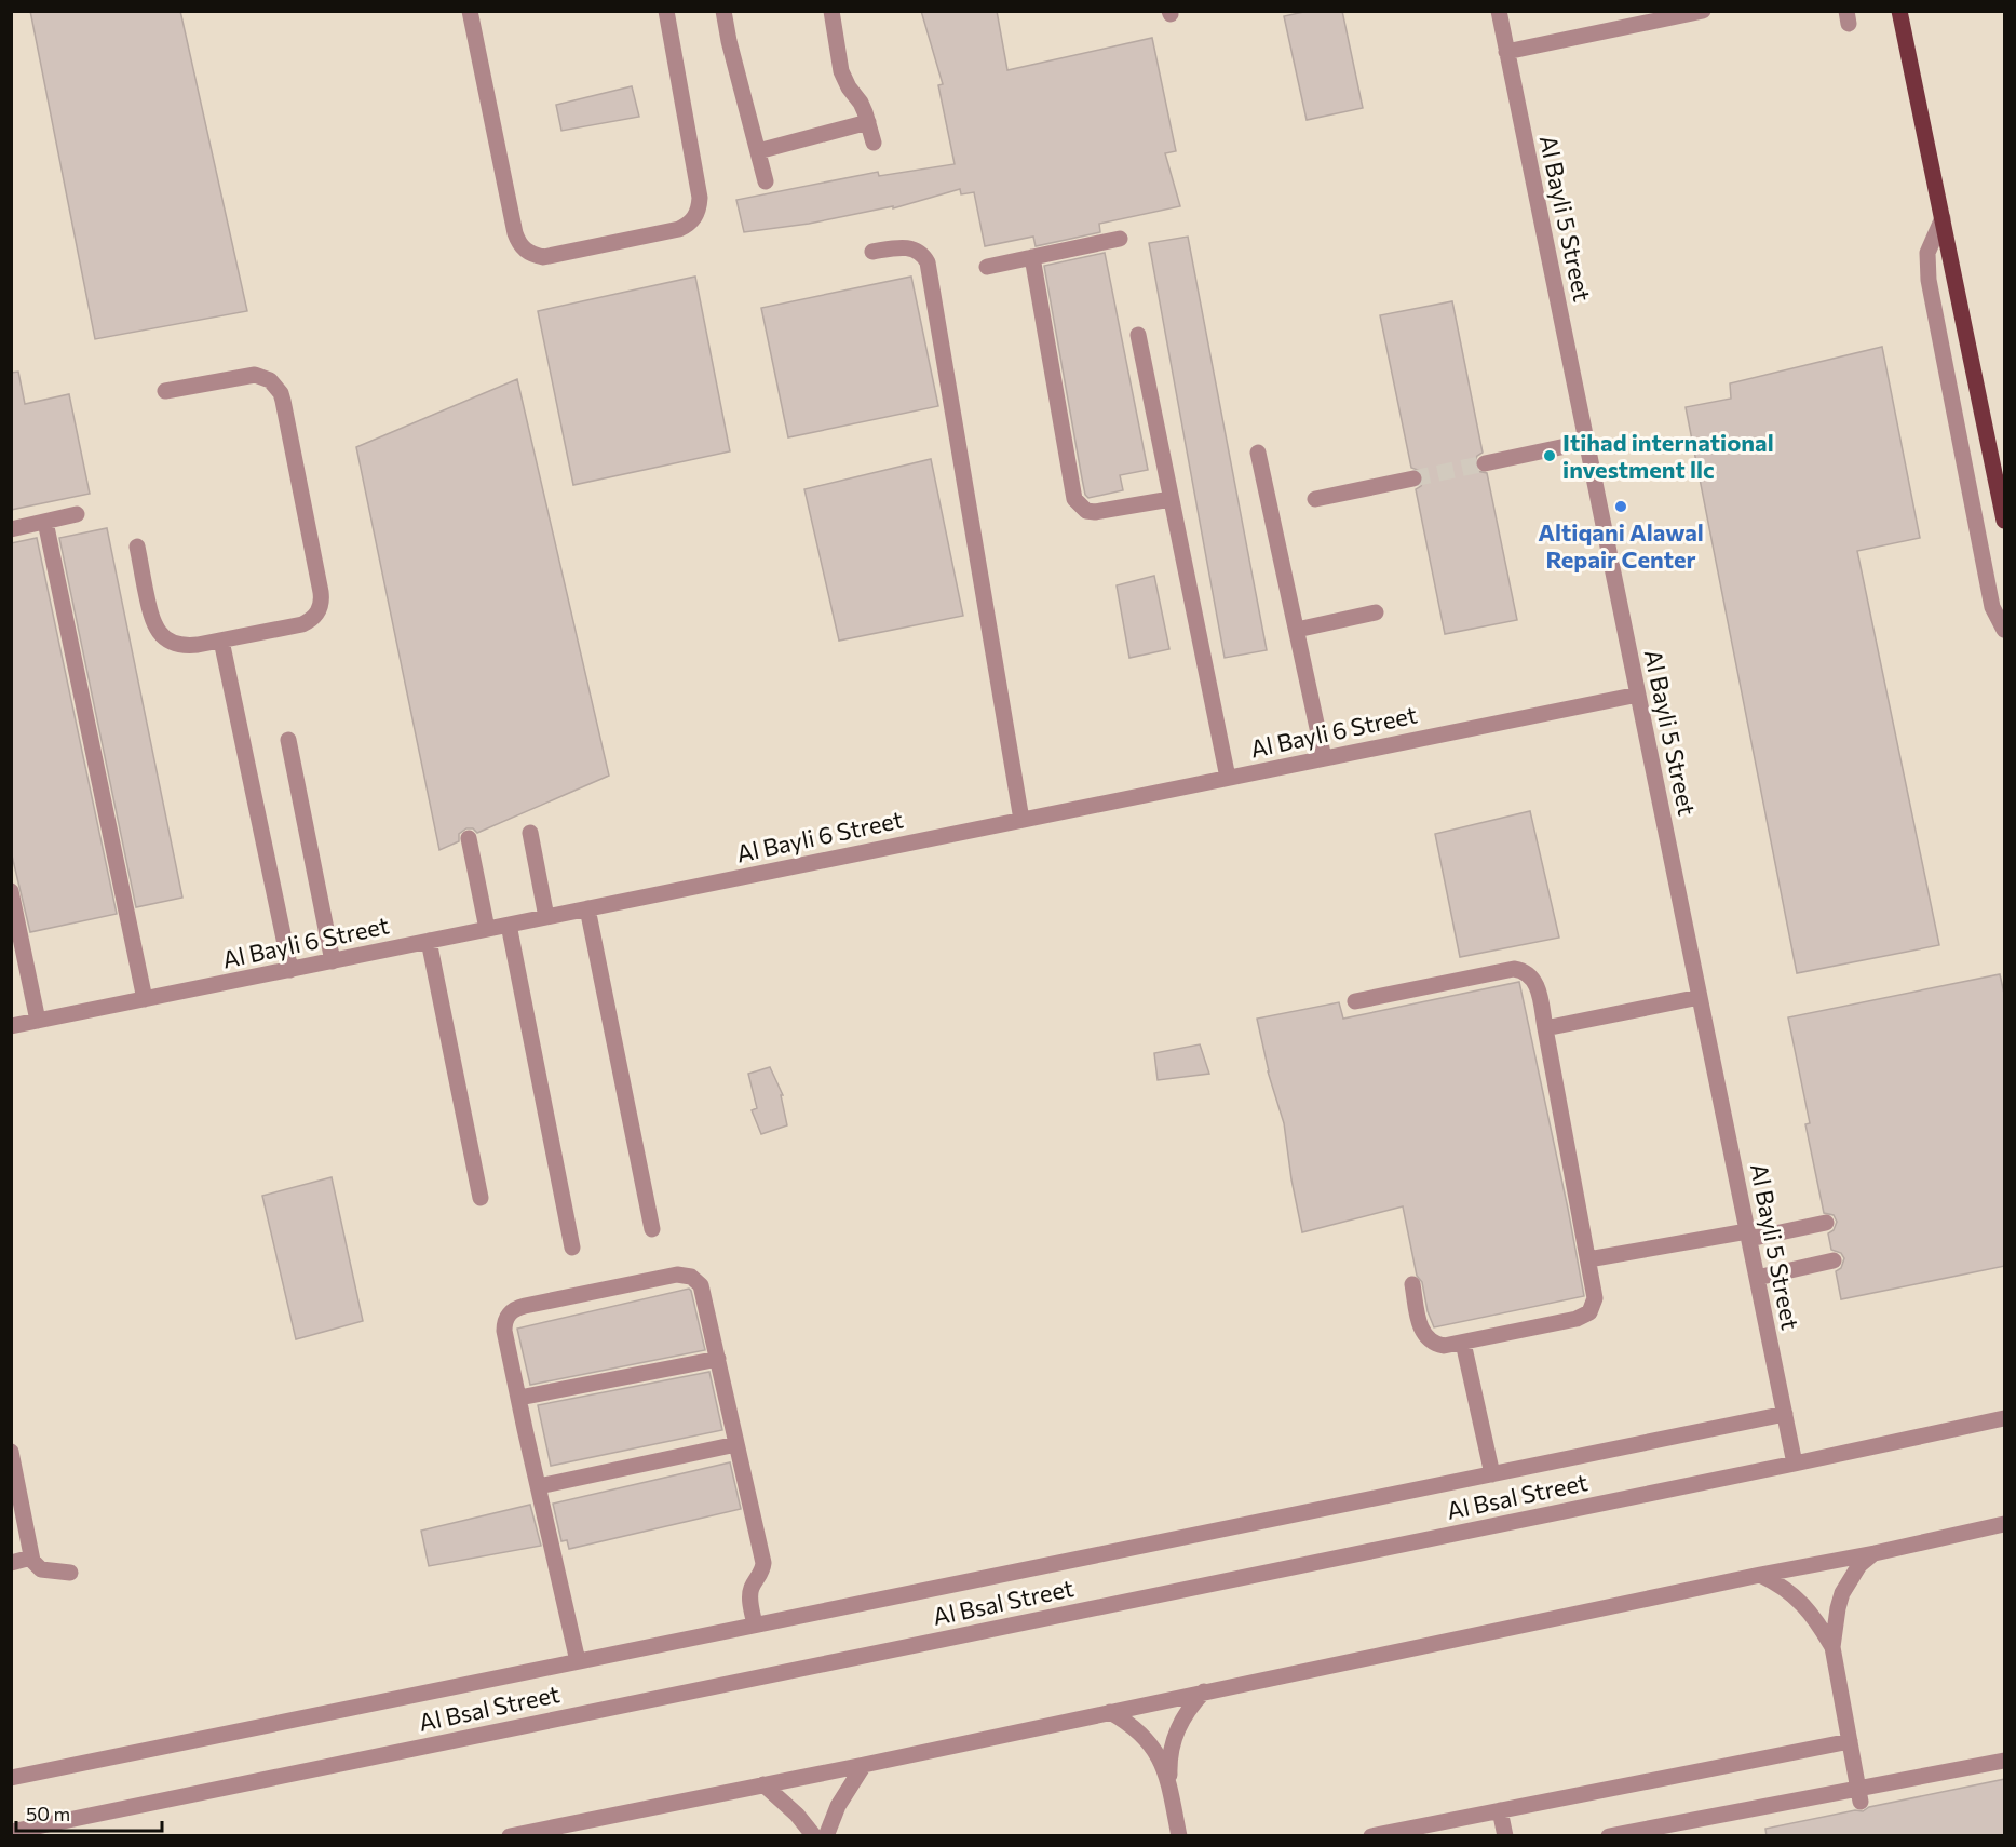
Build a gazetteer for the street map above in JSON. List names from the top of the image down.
{
  "streets": {
    "street": ["Al Bayli 5 Street", "Al Bayli 6 Street", "Al Bsal Street"]
  },
  "crossings": [
    ["Al Bayli 5 Street", "Al Bayli 6 Street"],
    ["Al Bayli 5 Street", "Al Bsal Street"]
  ],
  "places": ["Itihad international investment llc", "Altiqani Alawal Repair Center"],
  "scale_bar": "50 m"
}
